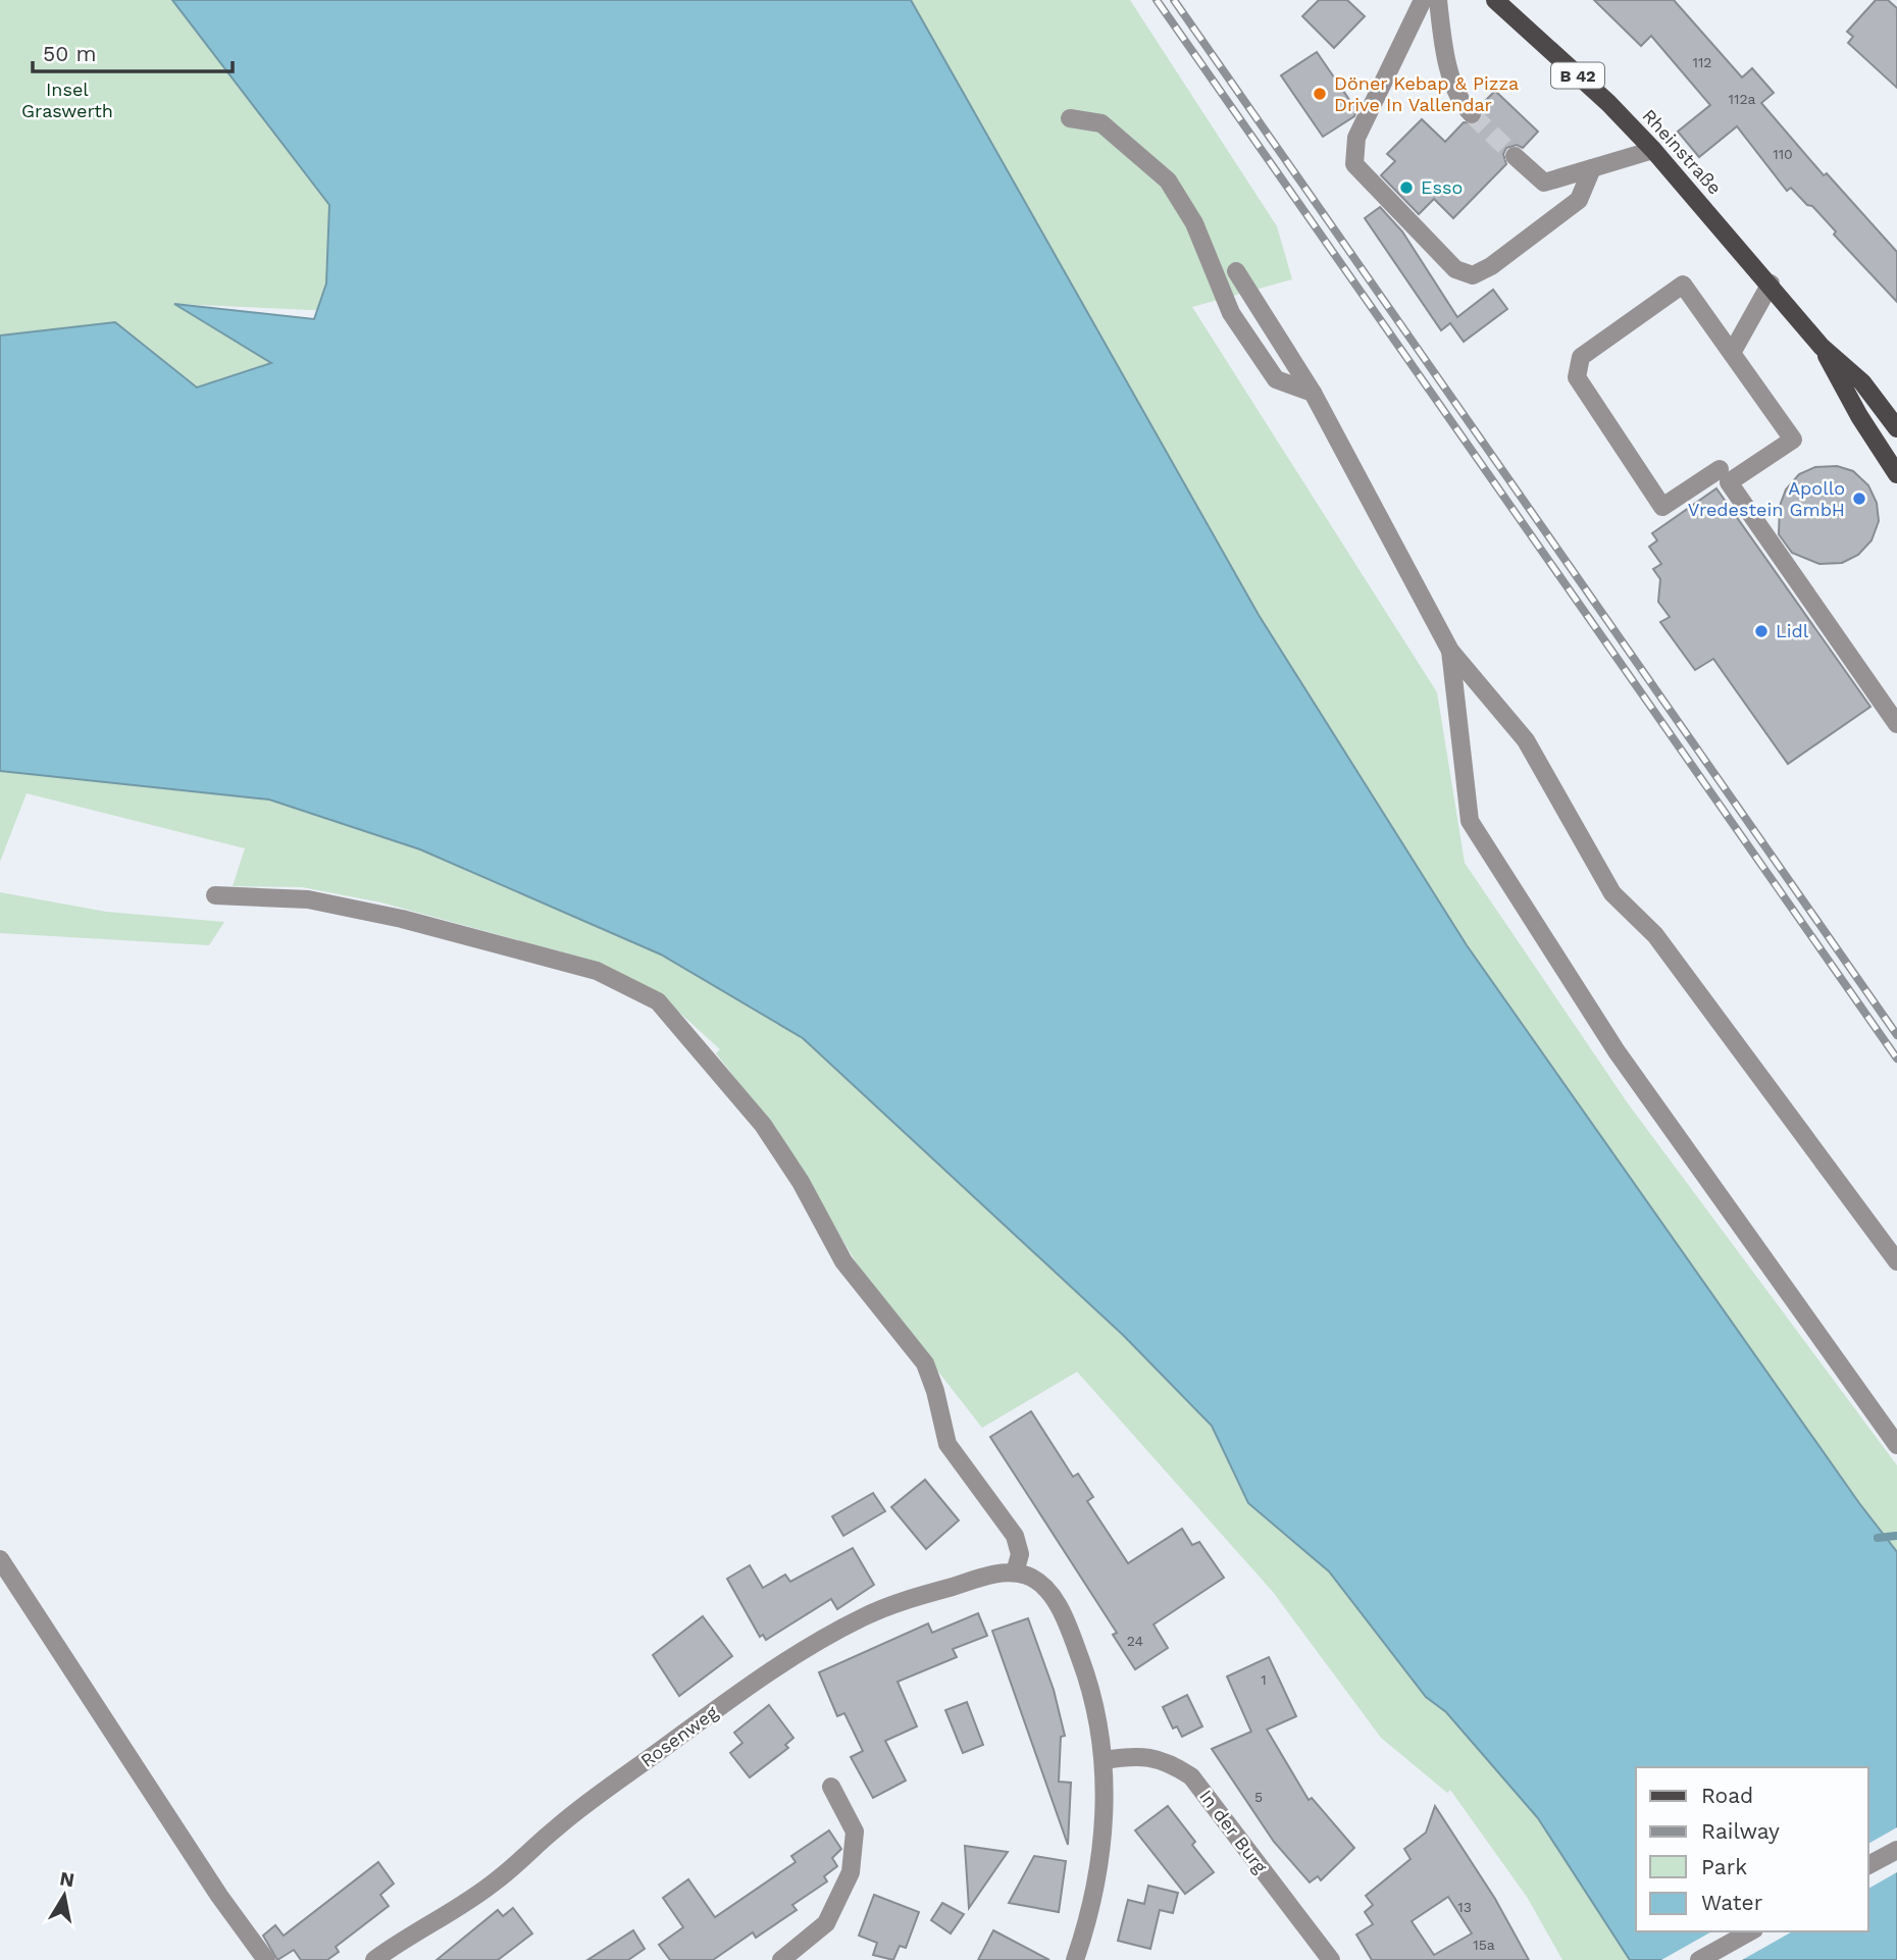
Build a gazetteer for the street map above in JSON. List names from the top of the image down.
{
  "streets": {
    "main road": ["B 42", "Rheinstraße"],
    "street": ["Rosenweg", "In der Burg"]
  },
  "parks": ["Insel Graswerth"],
  "places": [
    "Döner Kebap & Pizza Drive In Vallendar",
    "Esso",
    "Apollo Vredestein GmbH",
    "Lidl"
  ],
  "house_numbers": [
    "112",
    "112a",
    "110",
    "24",
    "1",
    "5",
    "13",
    "15a"
  ],
  "legend": [
    "Road",
    "Railway",
    "Park",
    "Water"
  ],
  "scale_bar": "50 m",
  "north": "top"
}
